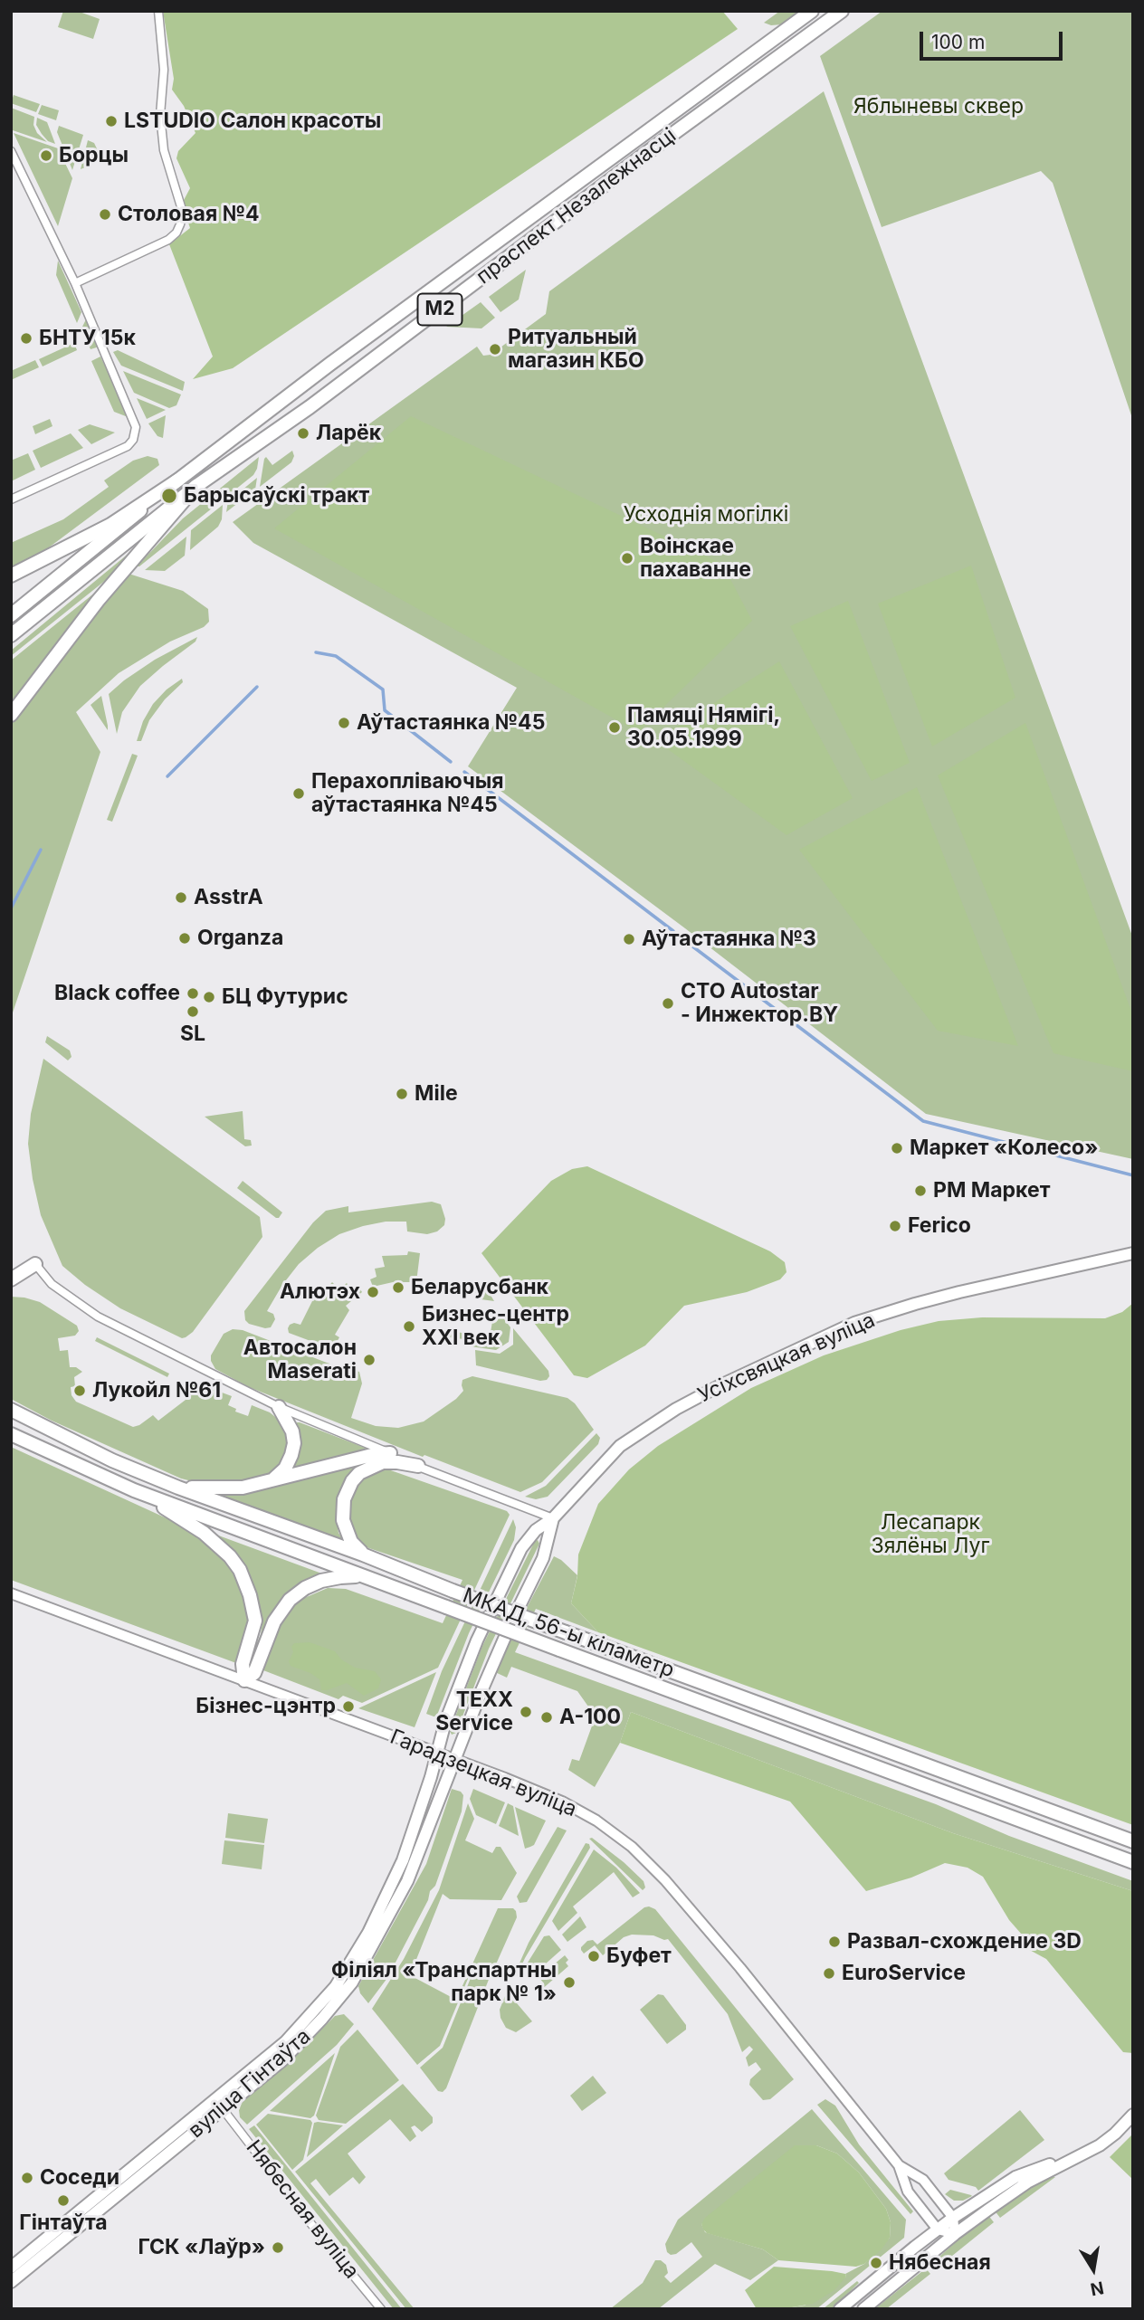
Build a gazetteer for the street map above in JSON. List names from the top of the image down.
{
  "streets": {
    "main road": [
      "праспект Незалежнасці",
      "М2",
      "Усіхсвяцкая вуліца",
      "МКАД, 56-ы кіламетр",
      "вуліца Гінтаўта"
    ],
    "street": ["Гарадзецкая вуліца", "Нябесная вуліца"]
  },
  "crossings": [
    ["Усіхсвяцкая вуліца", "вуліца Гінтаўта"],
    ["Гарадзецкая вуліца", "вуліца Гінтаўта"],
    ["вуліца Гінтаўта", "Нябесная вуліца"]
  ],
  "parks": ["Яблыневы сквер", "Усходнія могілкі", "Лесапарк Зялёны Луг"],
  "places": [
    "LSTUDIO Салон красоты",
    "Борцы",
    "Столовая №4",
    "БНТУ 15к",
    "Ритуальный магазин КБО",
    "Ларёк",
    "Барысаўскі тракт",
    "Воінскае пахаванне",
    "Аўтастаянка №45",
    "Памяці Нямігі, 30.05.1999",
    "Перахопліваючыя аўтастаянка №45",
    "AsstrA",
    "Organza",
    "Аўтастаянка №3",
    "Black coffee",
    "БЦ Футурис",
    "СТО Autostar - Инжектор.BY",
    "SL",
    "Mile",
    "Маркет «Колесо»",
    "РМ Маркет",
    "Ferico",
    "Беларусбанк",
    "Алютэх",
    "Бизнес-центр XXI век",
    "Автосалон Maserati",
    "Лукойл №61",
    "Бізнес-цэнтр",
    "TEXX Service",
    "A-100",
    "Развал-схождение 3D",
    "Буфет",
    "EuroService",
    "Філіял «Транспартны парк № 1»",
    "Соседи",
    "Гінтаўта",
    "ГСК «Лаўр»",
    "Нябесная"
  ],
  "scale_bar": "100 m",
  "north": "bottom"
}
